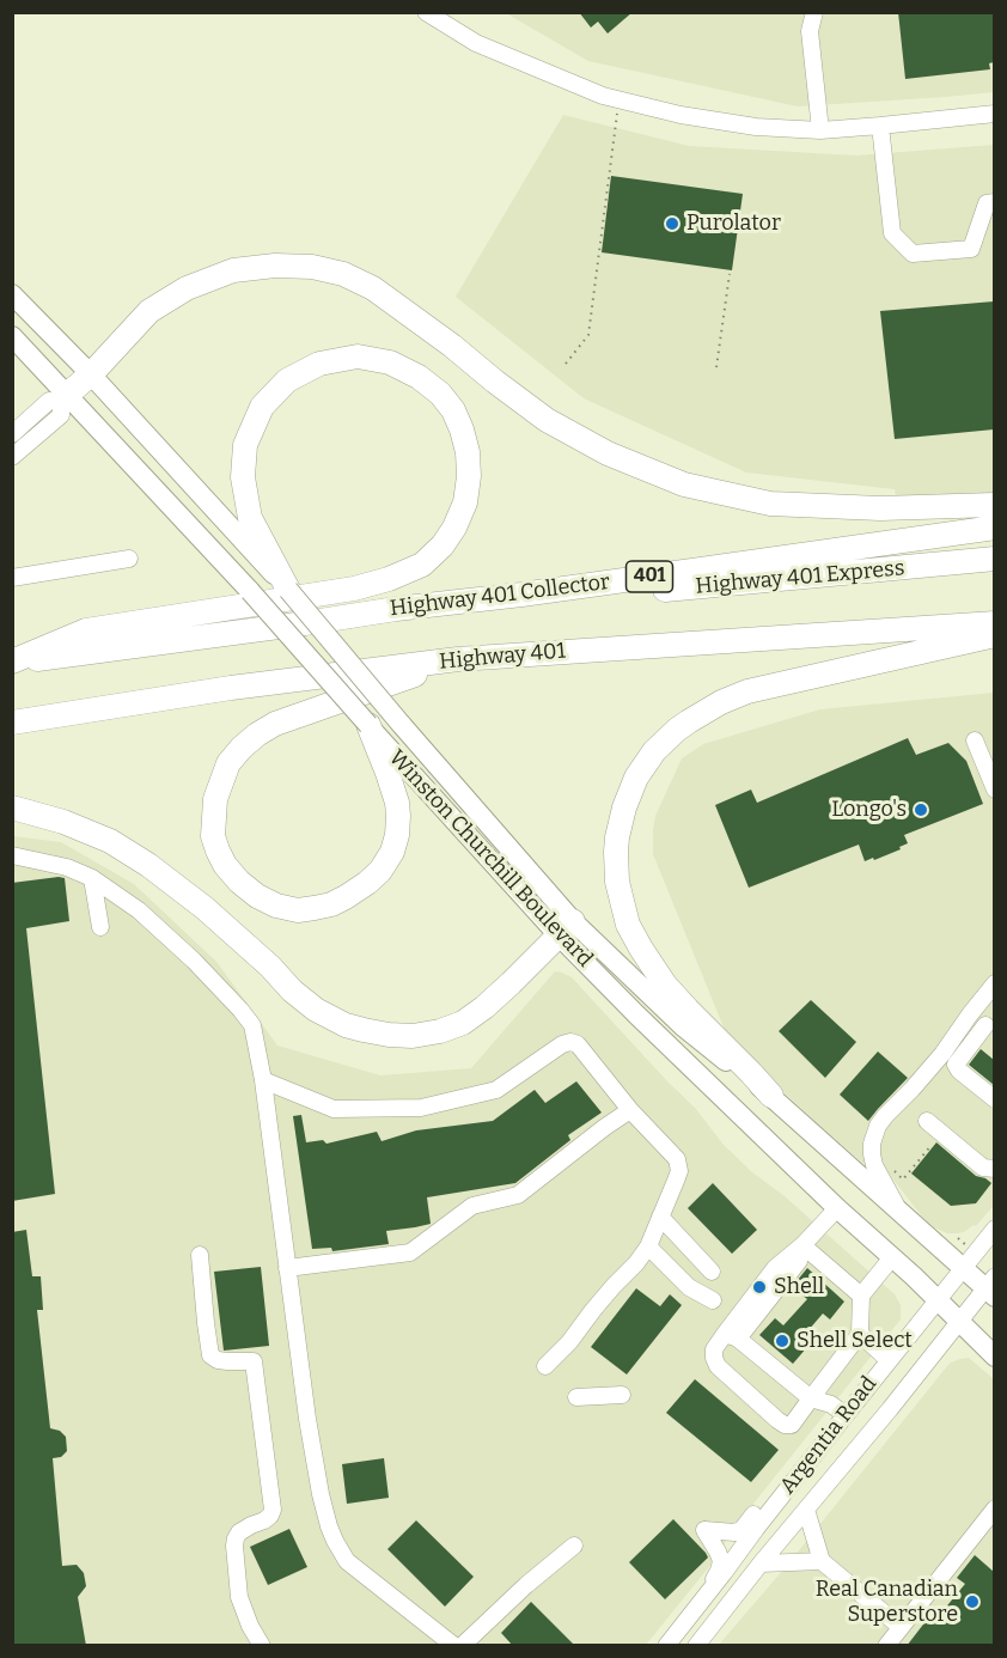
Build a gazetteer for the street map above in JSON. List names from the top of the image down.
{
  "streets": {
    "highway": [
      "401",
      "Highway 401 Express",
      "Highway 401 Collector",
      "Highway 401"
    ],
    "main road": ["Winston Churchill Boulevard"],
    "street": ["Argentia Road"]
  },
  "crossings": [
    ["401", "Highway 401 Express"],
    ["401", "Highway 401 Collector"],
    ["Highway 401 Express", "Highway 401 Collector"],
    ["Winston Churchill Boulevard", "Argentia Road"]
  ],
  "places": [
    "Purolator",
    "Longo's",
    "Shell",
    "Shell Select",
    "Real Canadian Superstore"
  ]
}
